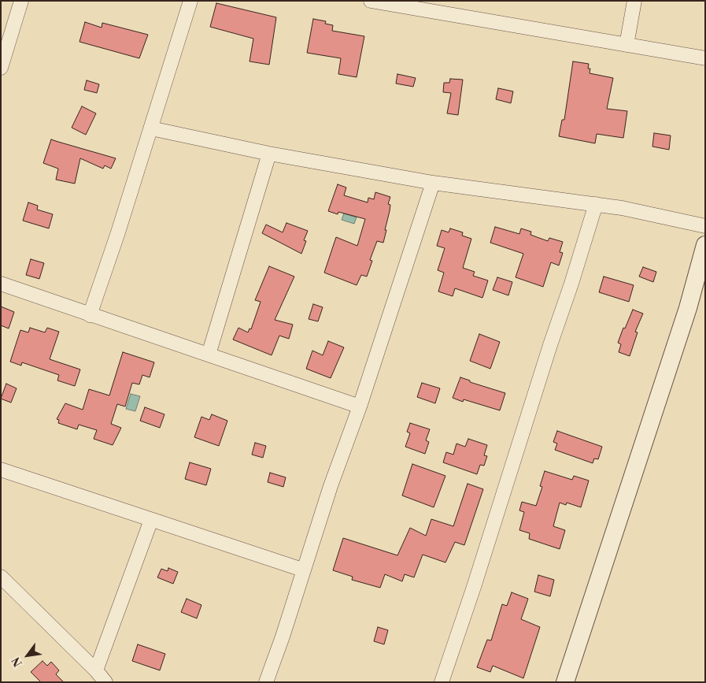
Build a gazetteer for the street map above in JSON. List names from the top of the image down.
{
  "north": "bottom left"
}
